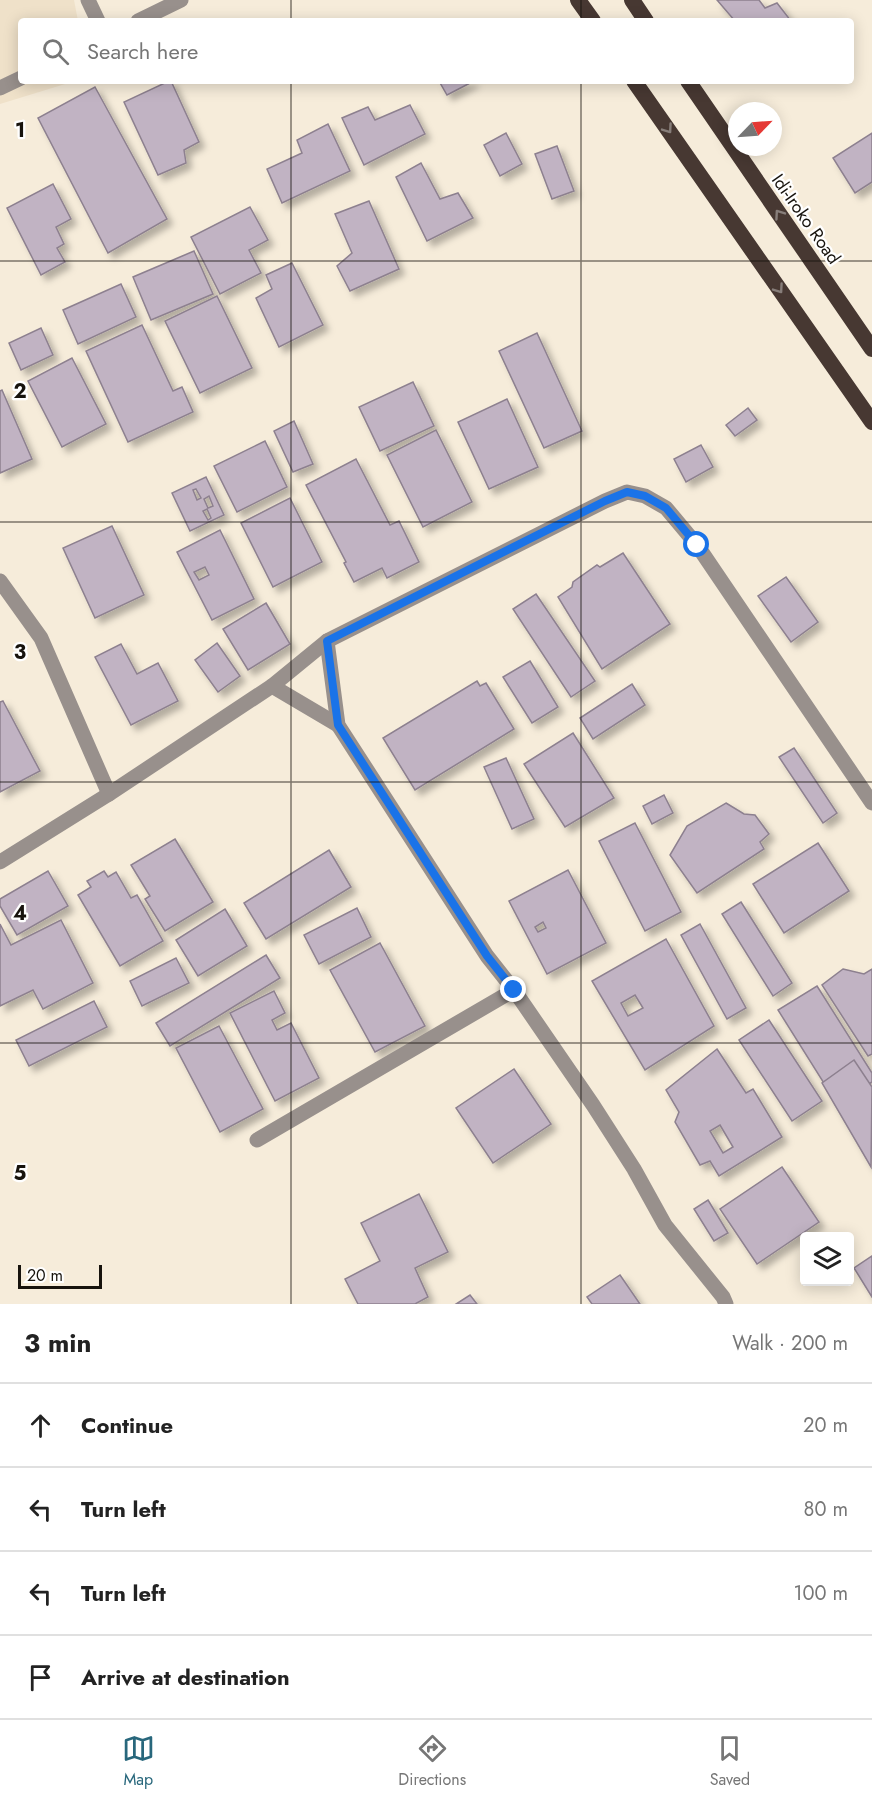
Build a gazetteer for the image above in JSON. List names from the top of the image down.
{
  "streets": {
    "highway": ["Idi-Iroko Road"]
  },
  "scale_bar": "20 m",
  "north": "top right",
  "page": {
    "search": "Search here",
    "scale": "20 m",
    "heading": ["3 min", "Walk · 200 m"],
    "list": [
      ["Continue", "20 m"],
      ["Turn left", "80 m"],
      ["Turn left", "100 m"],
      "Arrive at destination"
    ],
    "nav": ["Map", "Directions", "Saved"]
  },
  "grid": {
    "rows": [
      "1",
      "2",
      "3",
      "4",
      "5"
    ]
  }
}
